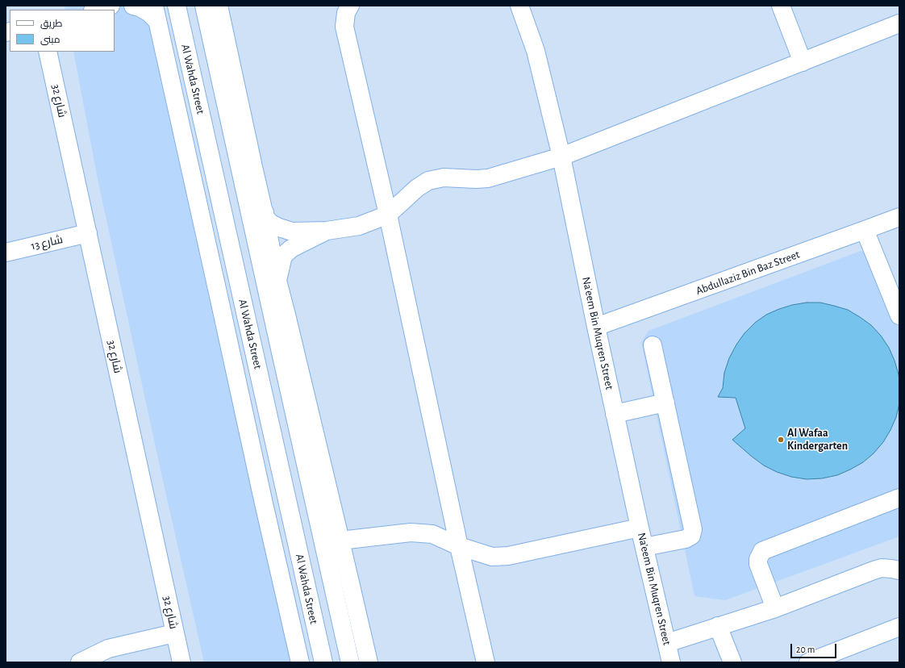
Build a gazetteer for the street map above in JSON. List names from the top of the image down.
{
  "streets": {
    "street": [
      "Al Wahda Street",
      "شارع 32",
      "شارع 13",
      "Abdullaziz Bin Baz Street",
      "Na'eem Bin Muqren Street"
    ]
  },
  "crossings": [
    ["شارع 32", "شارع 13"],
    ["Abdullaziz Bin Baz Street", "Na'eem Bin Muqren Street"]
  ],
  "places": ["Al Wafaa Kindergarten"],
  "legend": ["طريق", "مبنى"],
  "scale_bar": "20 m"
}
